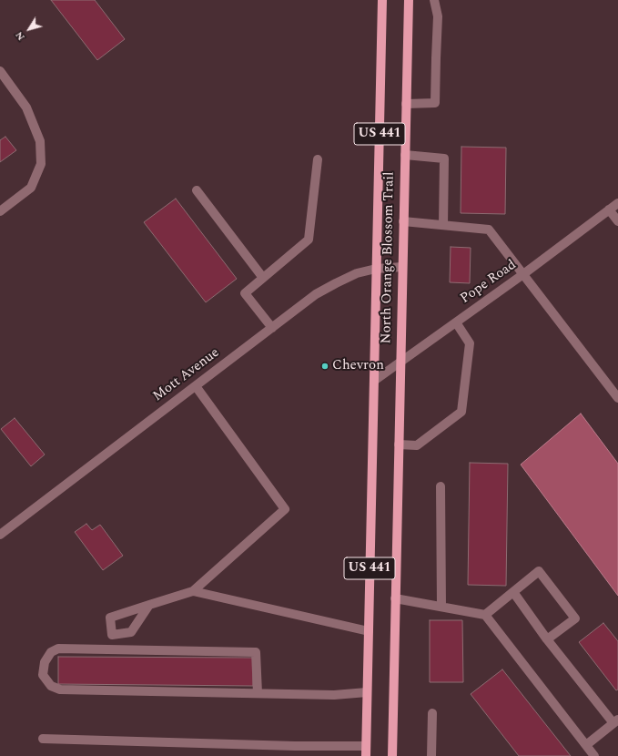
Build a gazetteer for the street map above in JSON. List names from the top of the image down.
{
  "streets": {
    "main road": ["US 441", "North Orange Blossom Trail"],
    "street": ["Pope Road", "Mott Avenue"]
  },
  "crossings": [
    ["North Orange Blossom Trail", "Pope Road"],
    ["North Orange Blossom Trail", "Mott Avenue"]
  ],
  "places": ["Chevron"],
  "north": "bottom left"
}
